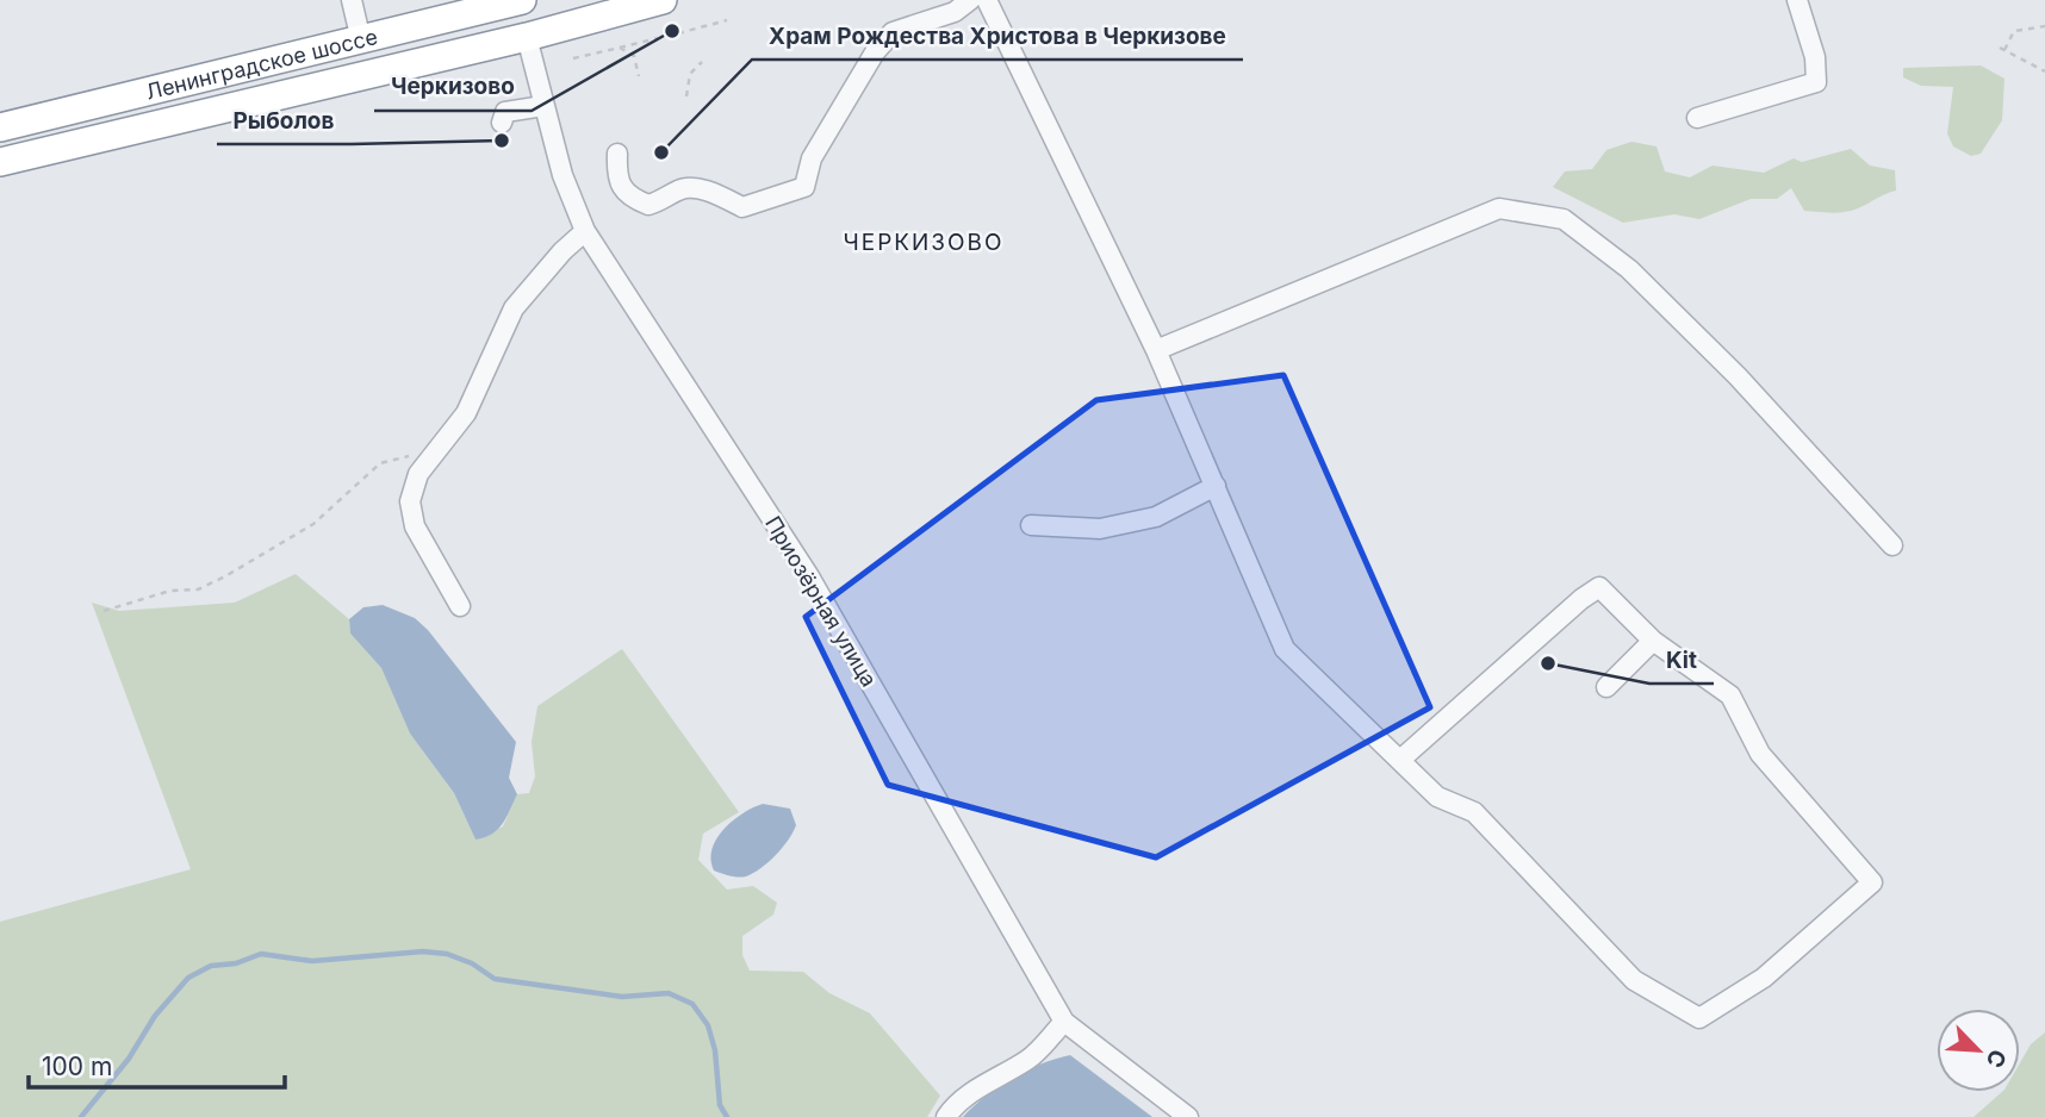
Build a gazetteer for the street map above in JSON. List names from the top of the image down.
{
  "streets": {
    "highway": ["Ленинградское шоссе"],
    "street": ["Приозёрная улица"]
  },
  "crossings": [
    ["Ленинградское шоссе", "Приозёрная улица"]
  ],
  "districts": ["ЧЕРКИЗОВО"],
  "places": [
    "Черкизово",
    "Рыболов",
    "Храм Рождества Христова в Черкизове",
    "Kit"
  ],
  "scale_bar": "100 m",
  "north": "bottom right"
}
